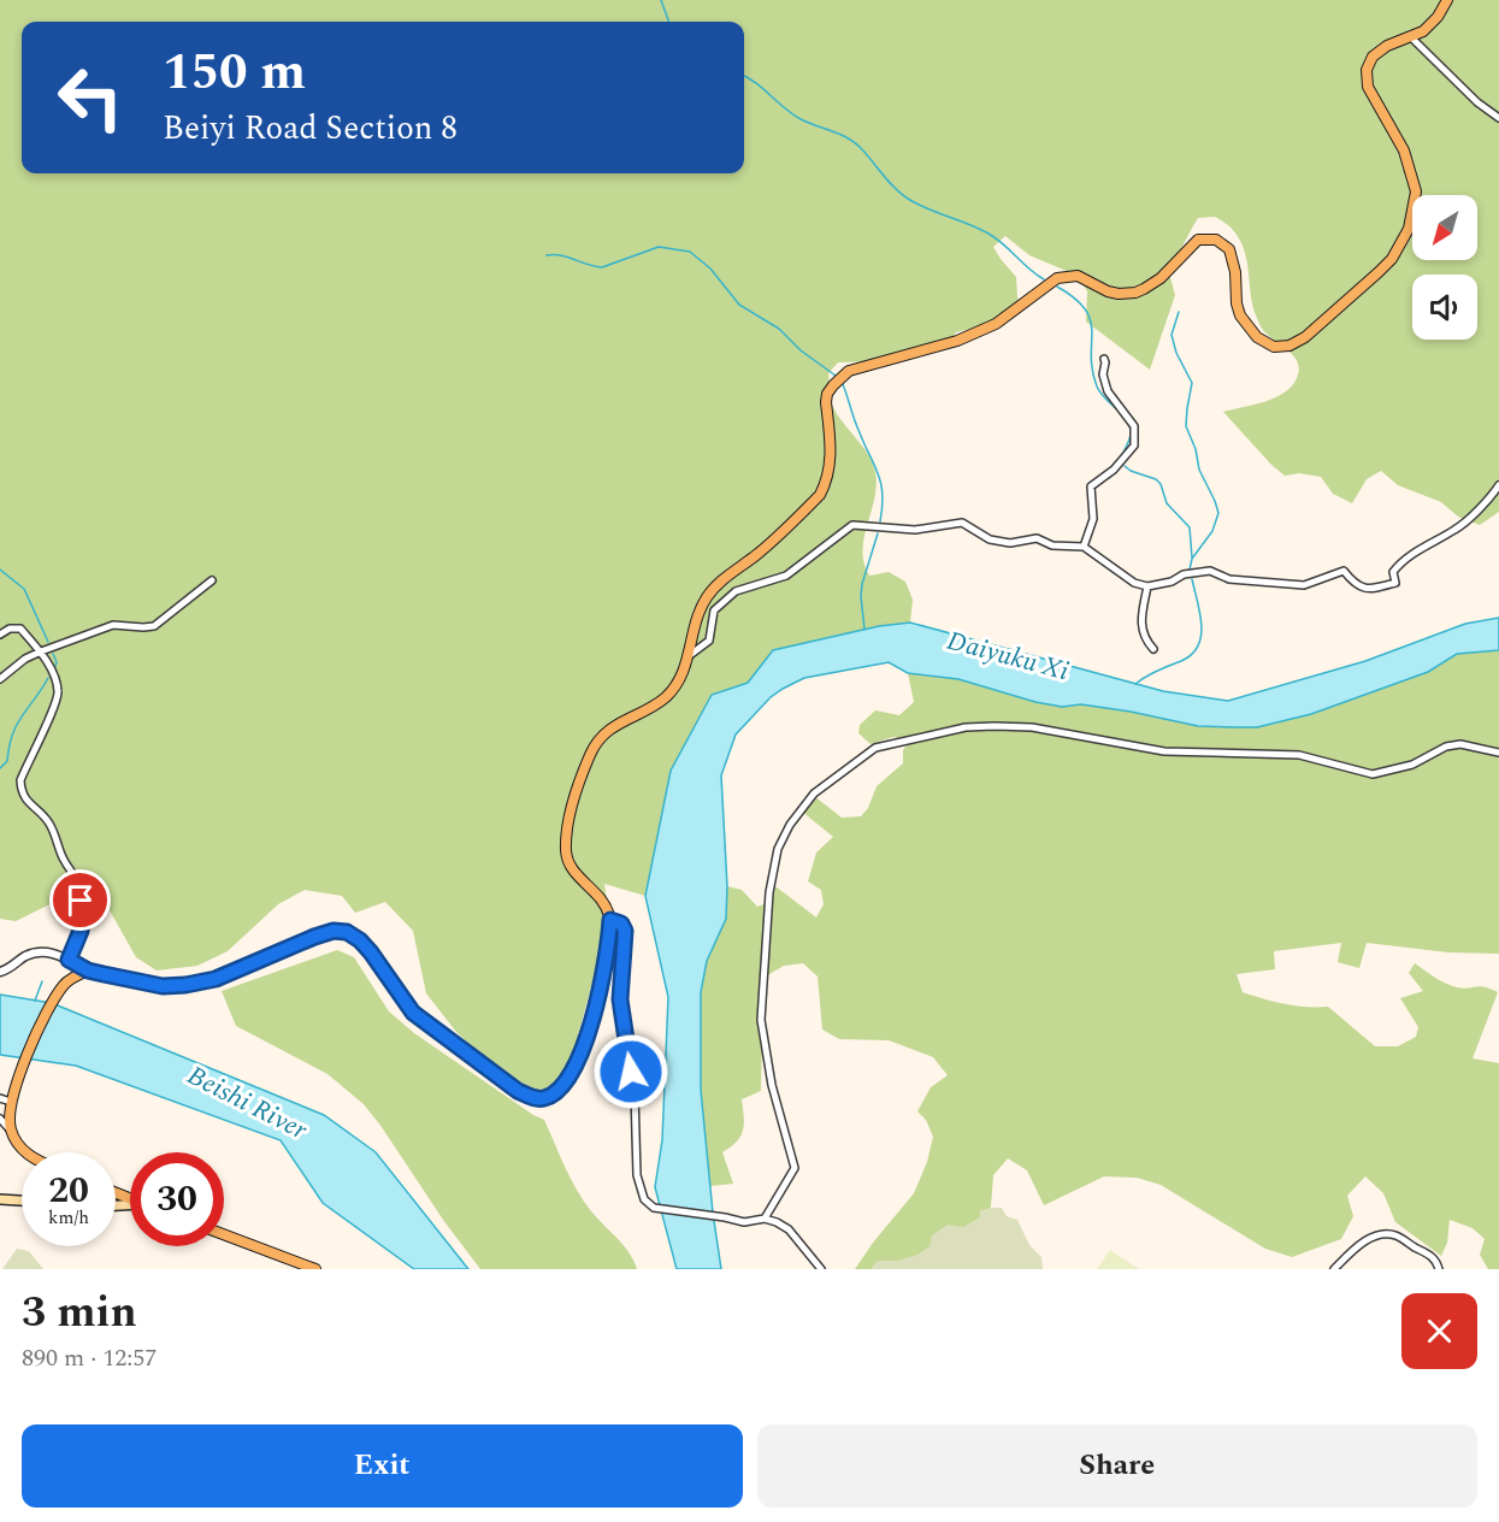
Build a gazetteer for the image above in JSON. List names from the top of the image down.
{
  "water": ["Daiyuku Xi", "Beishi River"],
  "north": "bottom left",
  "page": {
    "turn": ["150 m", "Beiyi Road Section 8"],
    "speed": "20 km/h",
    "limit": "30",
    "heading": ["3 min", "890 m · 12:57"],
    "buttons": ["Exit", "Share"]
  }
}
